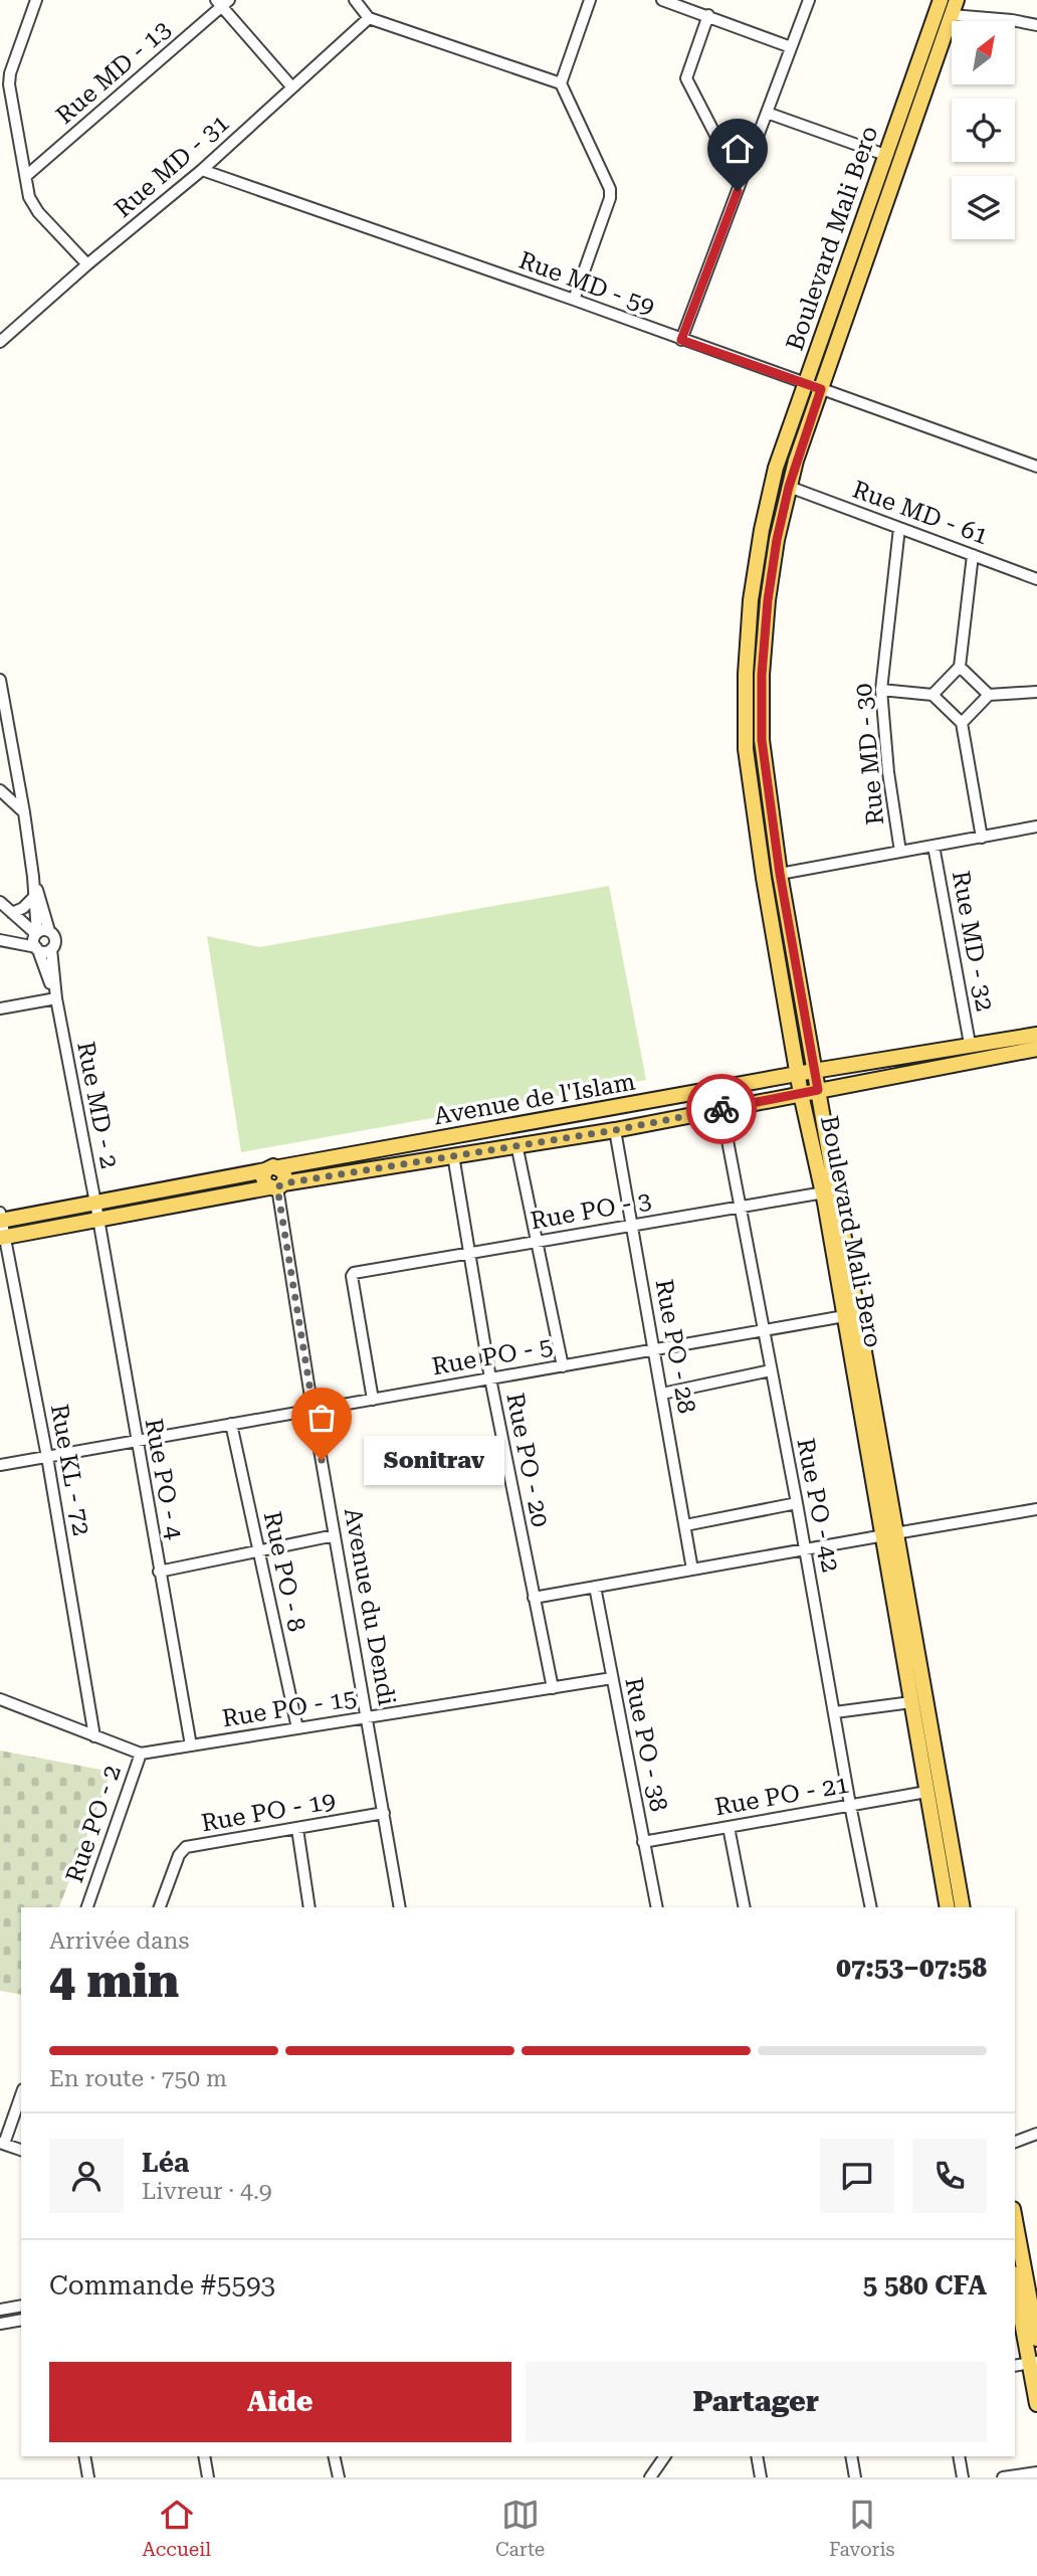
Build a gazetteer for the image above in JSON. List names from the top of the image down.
{
  "streets": {
    "main road": ["Boulevard Mali Bero", "Avenue de l'Islam"],
    "street": [
      "Rue MD - 13",
      "Rue MD - 31",
      "Rue MD - 59",
      "Rue MD - 61",
      "Rue MD - 30",
      "Rue MD - 32",
      "Rue MD - 2",
      "Rue PO - 3",
      "Rue PO - 28",
      "Rue PO - 5",
      "Rue PO - 20",
      "Rue KL - 72",
      "Rue PO - 4",
      "Rue PO - 42",
      "Rue PO - 8",
      "Avenue du Dendi",
      "Rue PO - 15",
      "Rue PO - 38",
      "Rue PO - 21",
      "Rue PO - 19",
      "Rue PO - 2"
    ]
  },
  "crossings": [
    ["Rue MD - 31", "Rue MD - 59"],
    ["Boulevard Mali Bero", "Rue MD - 59"],
    ["Boulevard Mali Bero", "Rue MD - 61"],
    ["Boulevard Mali Bero", "Avenue de l'Islam"],
    ["Boulevard Mali Bero", "Rue PO - 3"],
    ["Boulevard Mali Bero", "Rue PO - 5"],
    ["Boulevard Mali Bero", "Rue PO - 21"],
    ["Rue MD - 61", "Rue MD - 30"],
    ["Rue MD - 32", "Avenue de l'Islam"],
    ["Avenue de l'Islam", "Rue MD - 2"],
    ["Avenue de l'Islam", "Rue PO - 28"],
    ["Avenue de l'Islam", "Rue PO - 20"],
    ["Avenue de l'Islam", "Rue KL - 72"],
    ["Avenue de l'Islam", "Rue PO - 4"],
    ["Avenue de l'Islam", "Rue PO - 42"],
    ["Avenue de l'Islam", "Avenue du Dendi"],
    ["Rue MD - 2", "Rue PO - 4"],
    ["Rue PO - 3", "Rue PO - 28"],
    ["Rue PO - 3", "Rue PO - 5"],
    ["Rue PO - 3", "Rue PO - 20"],
    ["Rue PO - 3", "Rue PO - 42"],
    ["Rue PO - 28", "Rue PO - 5"],
    ["Rue PO - 5", "Rue PO - 20"],
    ["Rue PO - 5", "Rue KL - 72"],
    ["Rue PO - 5", "Rue PO - 4"],
    ["Rue PO - 5", "Rue PO - 42"],
    ["Rue PO - 5", "Rue PO - 8"],
    ["Rue PO - 5", "Avenue du Dendi"],
    ["Rue PO - 20", "Rue PO - 15"],
    ["Rue PO - 4", "Rue PO - 15"],
    ["Rue PO - 42", "Rue PO - 21"],
    ["Rue PO - 8", "Rue PO - 15"],
    ["Avenue du Dendi", "Rue PO - 15"],
    ["Avenue du Dendi", "Rue PO - 19"],
    ["Rue PO - 15", "Rue PO - 38"],
    ["Rue PO - 15", "Rue PO - 2"],
    ["Rue PO - 38", "Rue PO - 21"]
  ],
  "places": ["Sonitrav"],
  "north": "top right",
  "page": {
    "bubble": "Sonitrav",
    "heading": ["4 min", "Arrivée dans", "07:53–07:58"],
    "panel": [
      "Léa",
      "Livreur · 4.9",
      "Commande #5593",
      "5 580 CFA"
    ],
    "bar": "En route · 750 m",
    "buttons": ["Aide", "Partager"],
    "tabs": ["Accueil", "Carte", "Favoris"]
  }
}
